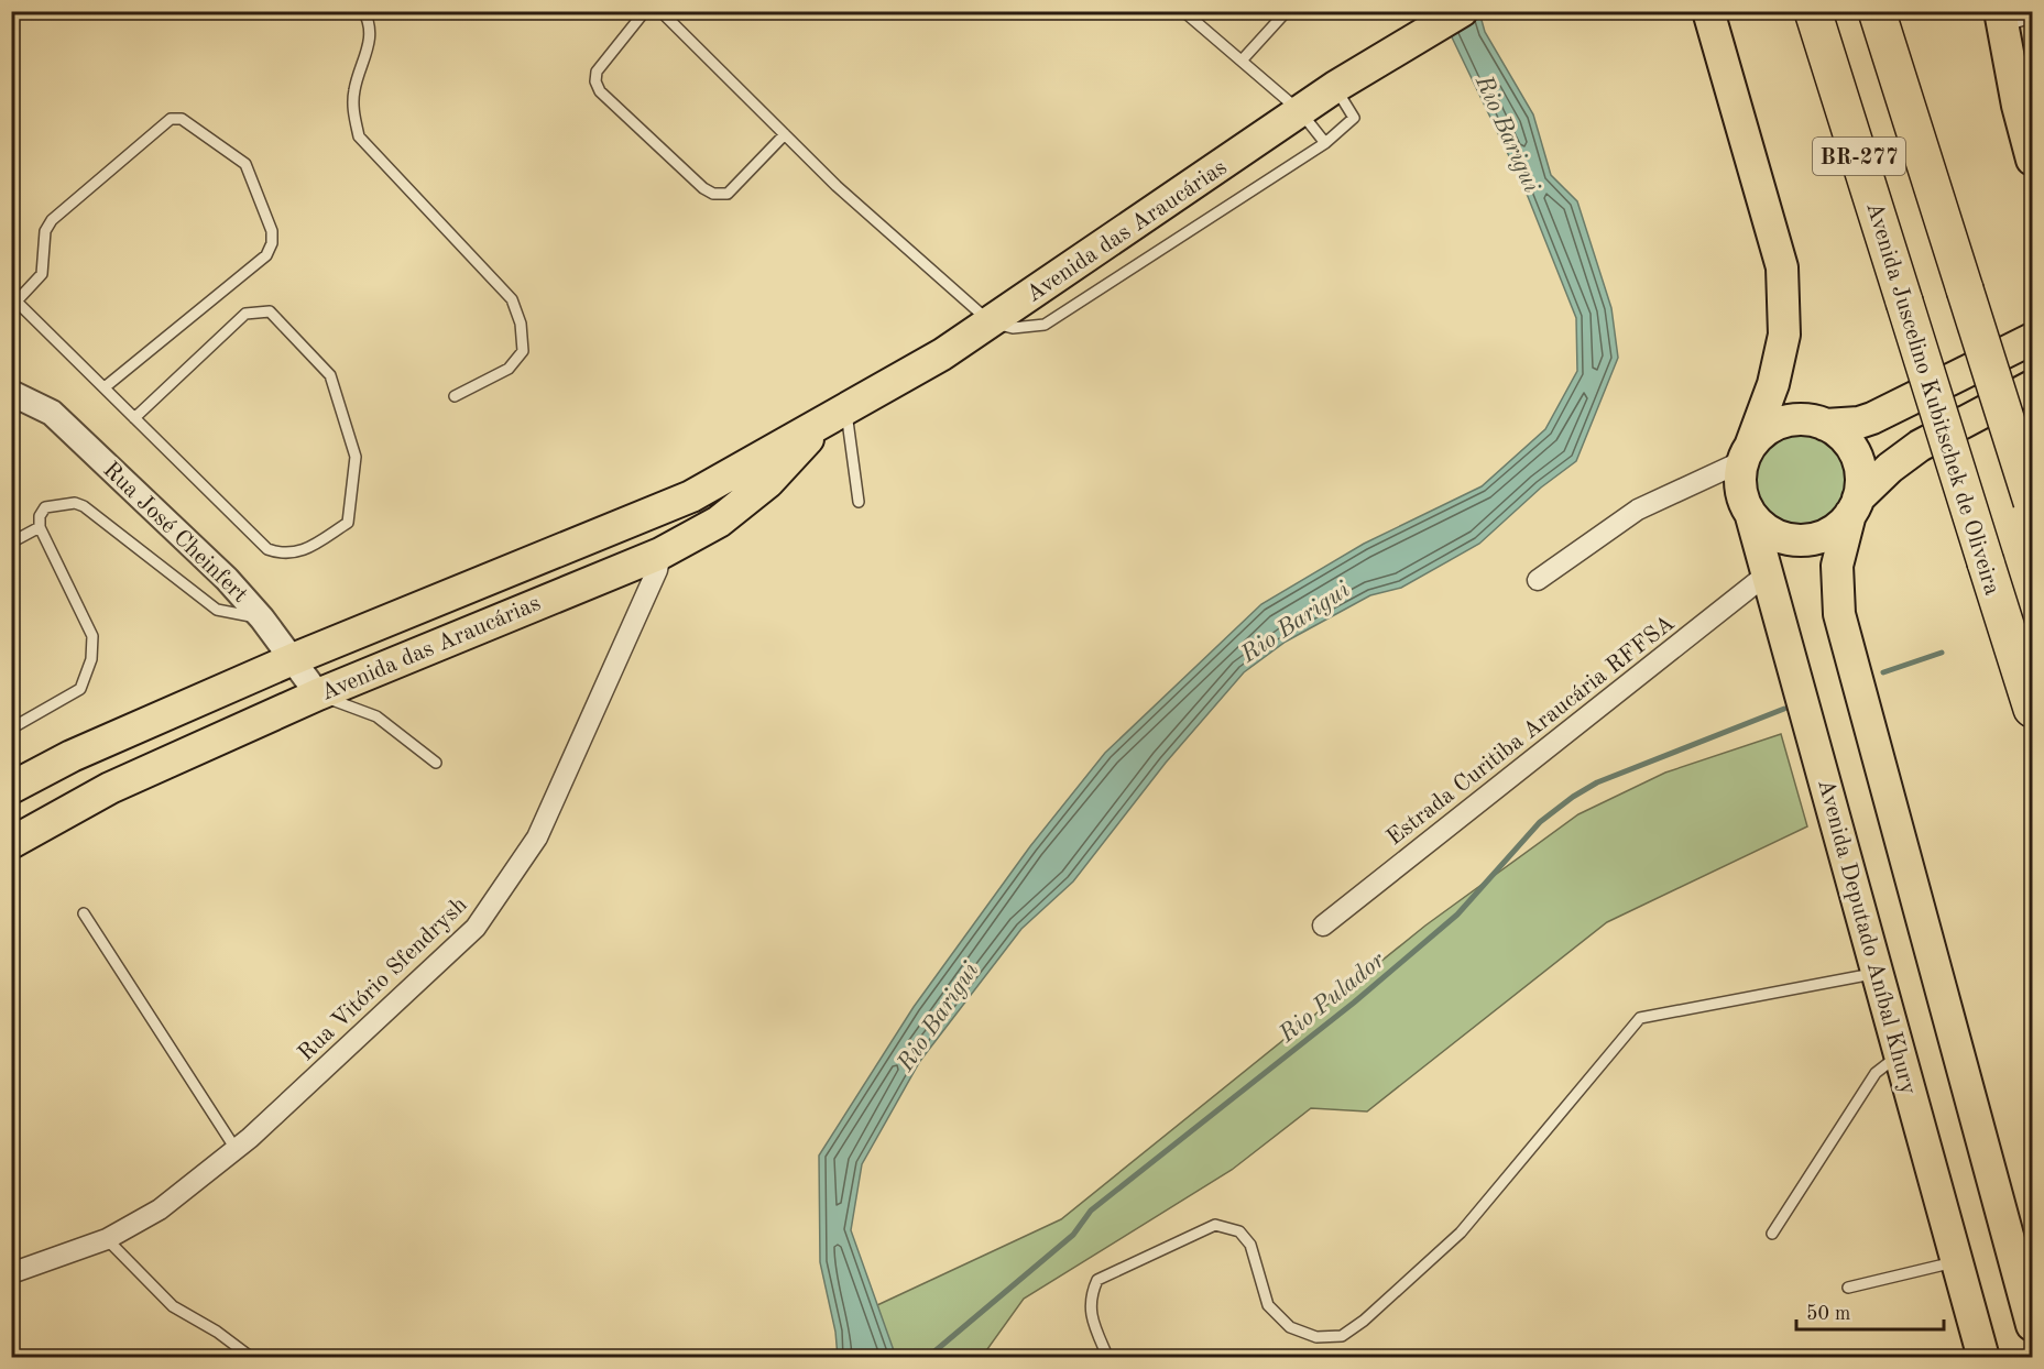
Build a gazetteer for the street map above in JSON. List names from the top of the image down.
{
  "streets": {
    "highway": ["BR-277", "Avenida Juscelino Kubitschek de Oliveira"],
    "main road": ["Avenida das Araucárias", "Avenida Deputado Aníbal Khury"],
    "street": ["Rua José Cheinfert", "Estrada Curitiba Araucária RFFSA", "Rua Vitório Sfendrysh"]
  },
  "crossings": [
    ["Avenida das Araucárias", "Rua José Cheinfert"],
    ["Avenida das Araucárias", "Rua Vitório Sfendrysh"],
    ["Estrada Curitiba Araucária RFFSA", "Avenida Deputado Aníbal Khury"]
  ],
  "water": ["Rio Barigui", "Rio Pulador"],
  "scale_bar": "50 m"
}
